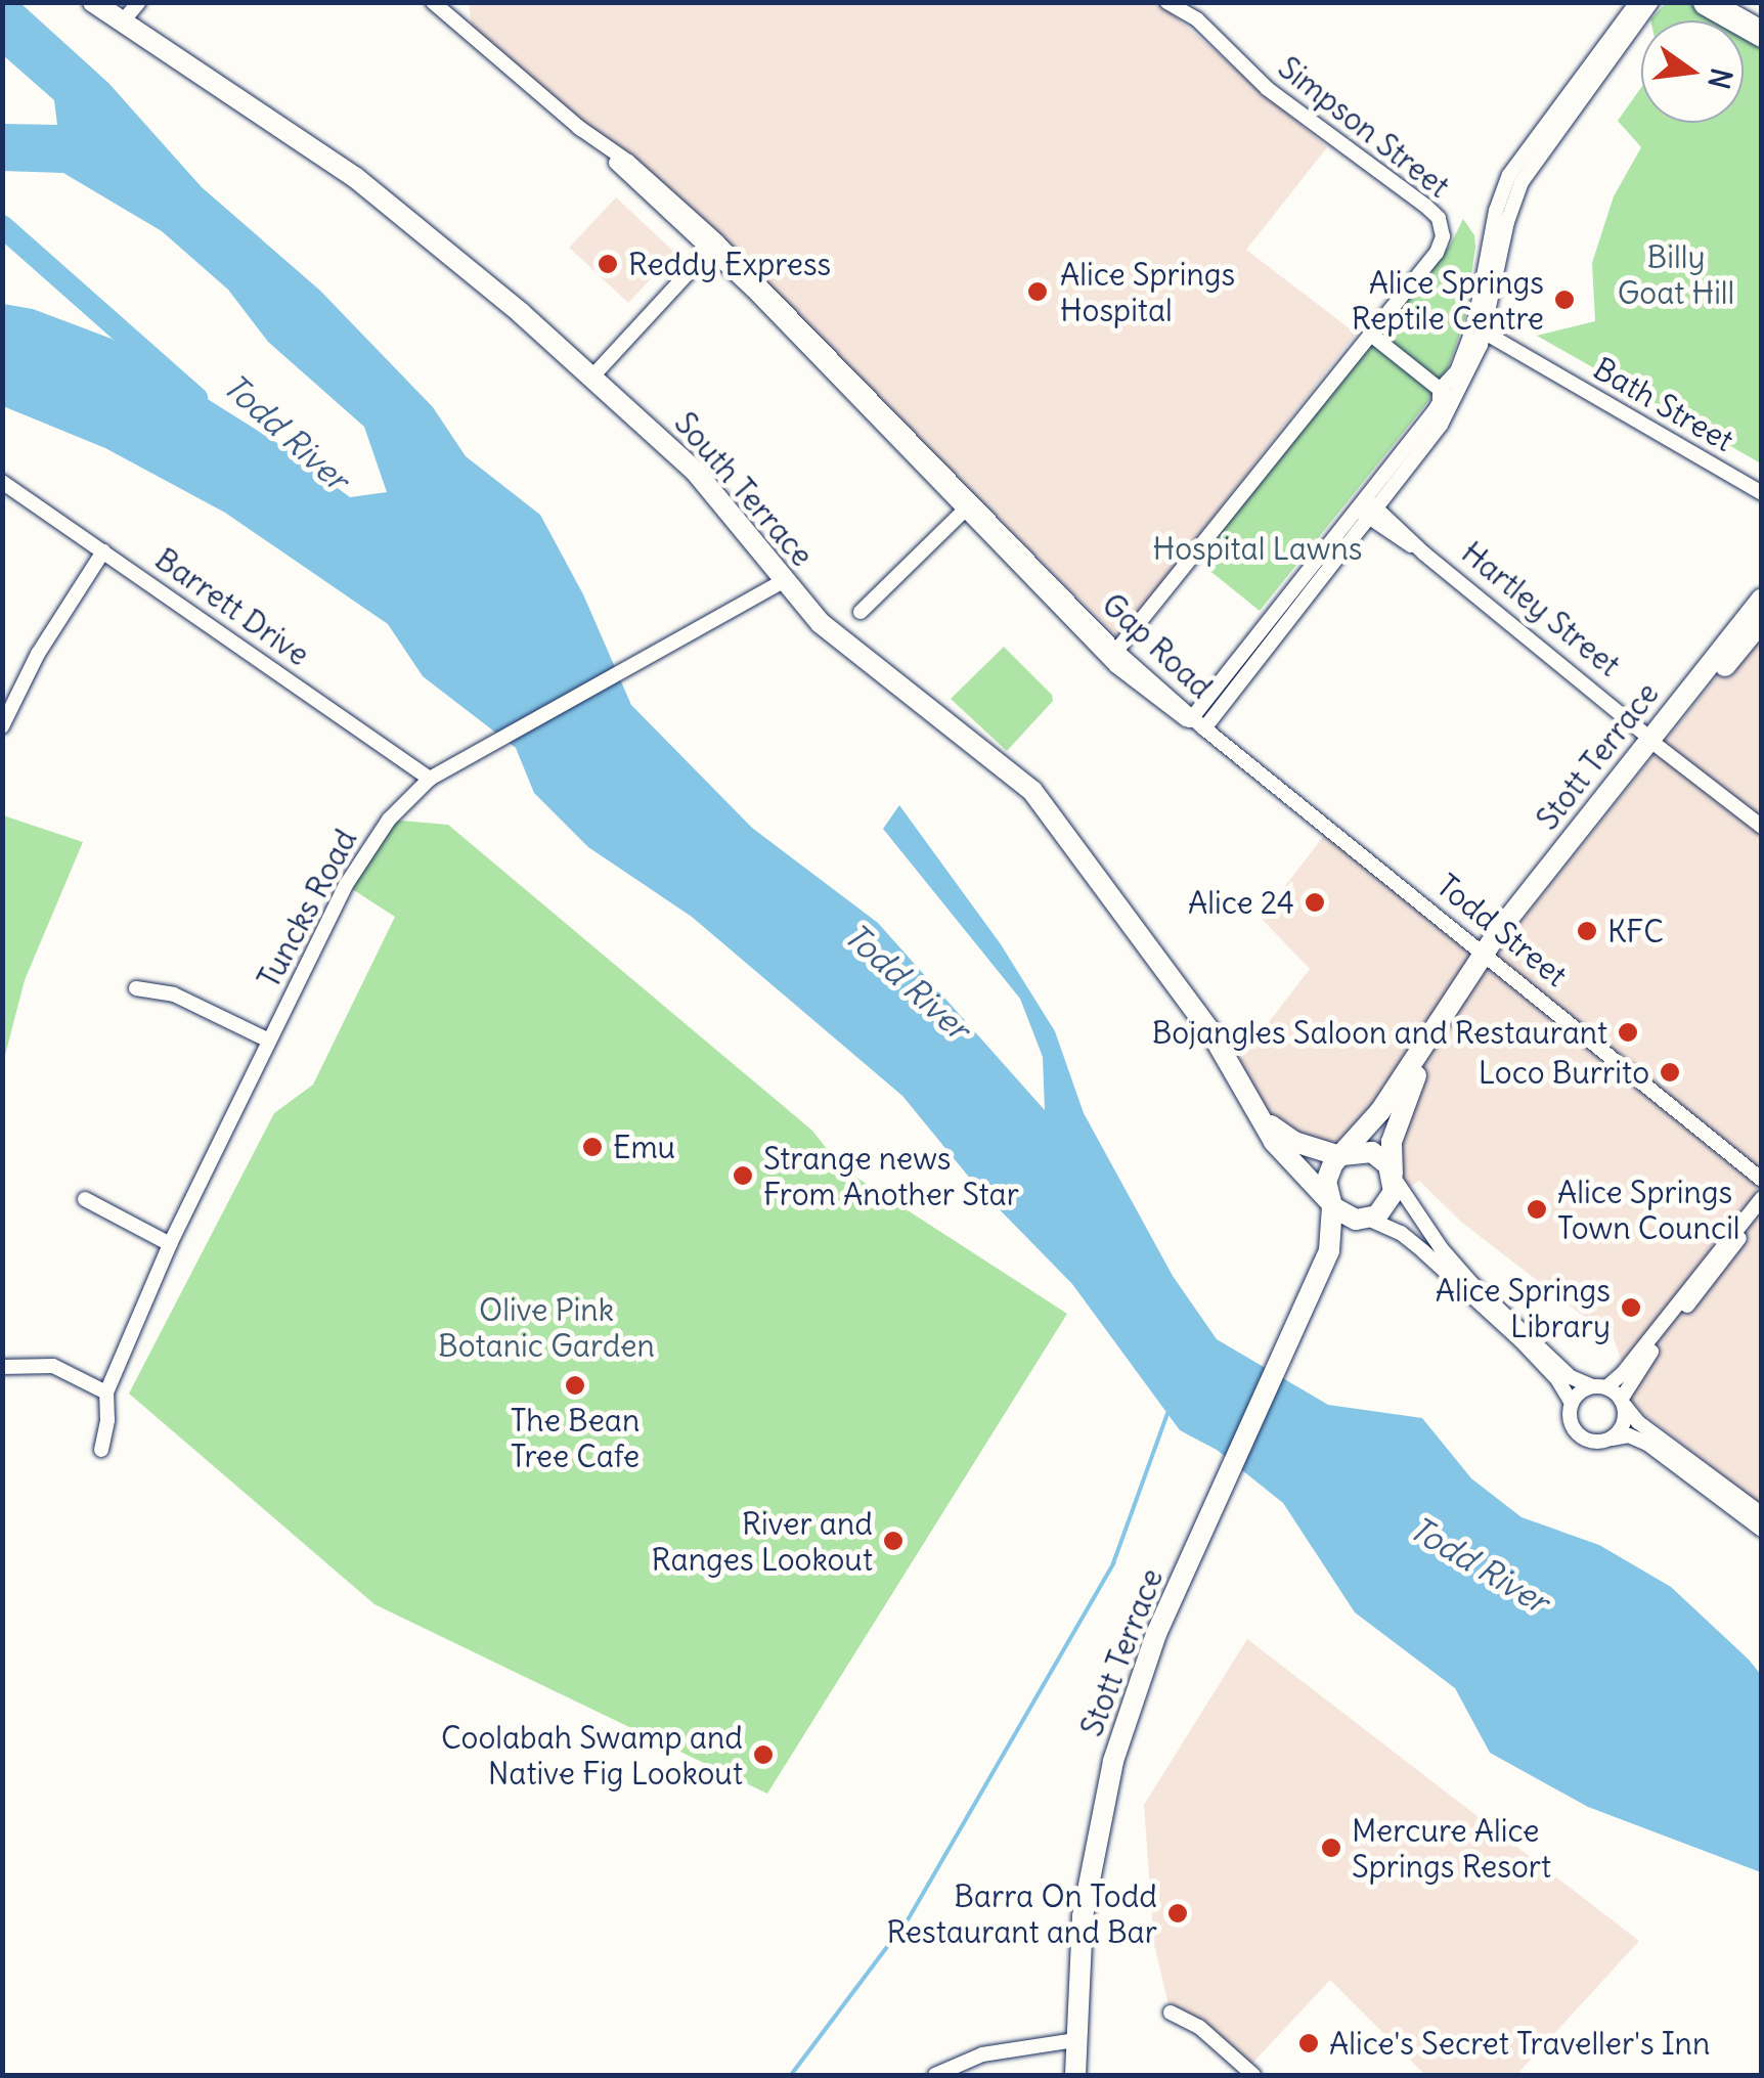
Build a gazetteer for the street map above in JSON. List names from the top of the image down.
{
  "streets": {
    "main road": ["South Terrace", "Stott Terrace"],
    "street": [
      "Simpson Street",
      "Bath Street",
      "Barrett Drive",
      "Hartley Street",
      "Gap Road",
      "Tuncks Road",
      "Todd Street"
    ]
  },
  "crossings": [
    ["Simpson Street", "Gap Road"],
    ["South Terrace", "Stott Terrace"],
    ["South Terrace", "Tuncks Road"],
    ["Barrett Drive", "Tuncks Road"],
    ["Hartley Street", "Stott Terrace"],
    ["Gap Road", "Todd Street"],
    ["Stott Terrace", "Todd Street"]
  ],
  "water": ["Todd River"],
  "parks": ["Billy Goat Hill", "Hospital Lawns", "Olive Pink Botanic Garden"],
  "places": [
    "Reddy Express",
    "Alice Springs Hospital",
    "Alice Springs Reptile Centre",
    "Alice 24",
    "KFC",
    "Bojangles Saloon and Restaurant",
    "Loco Burrito",
    "Emu",
    "Strange news From Another Star",
    "Alice Springs Town Council",
    "Alice Springs Library",
    "The Bean Tree Cafe",
    "River and Ranges Lookout",
    "Coolabah Swamp and Native Fig Lookout",
    "Mercure Alice Springs Resort",
    "Barra On Todd Restaurant and Bar",
    "Alice's Secret Traveller's Inn"
  ],
  "north": "right"
}
